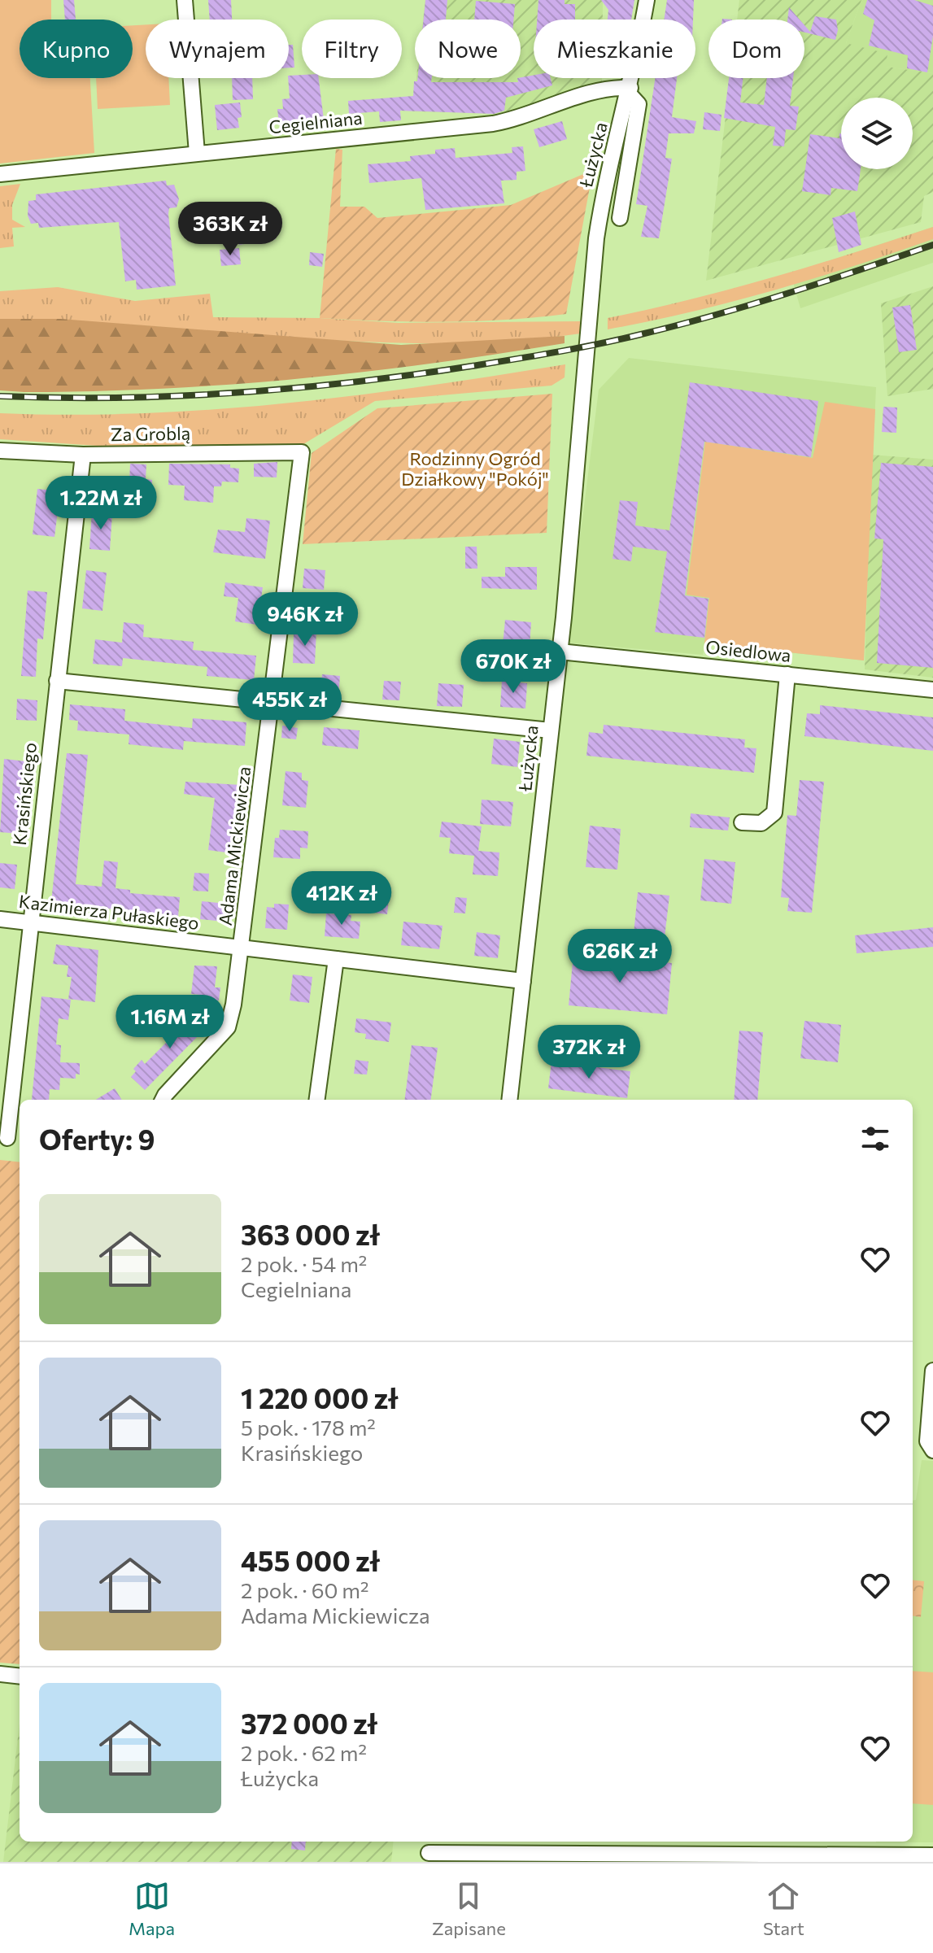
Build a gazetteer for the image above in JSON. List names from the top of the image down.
{
  "streets": {
    "street": [
      "Cegielniana",
      "Łużycka",
      "Za Groblą",
      "Osiedlowa",
      "Krasińskiego",
      "Adama Mickiewicza",
      "Kazimierza Pułaskiego"
    ]
  },
  "crossings": [
    ["Cegielniana", "Łużycka"],
    ["Łużycka", "Osiedlowa"],
    ["Łużycka", "Kazimierza Pułaskiego"],
    ["Za Groblą", "Krasińskiego"],
    ["Za Groblą", "Adama Mickiewicza"],
    ["Krasińskiego", "Kazimierza Pułaskiego"],
    ["Adama Mickiewicza", "Kazimierza Pułaskiego"]
  ],
  "parks": ["Rodzinny Ogród Działkowy \"Pokój\""],
  "page": {
    "chip": [
      "Kupno",
      "Wynajem",
      "Filtry",
      "Nowe",
      "Mieszkanie",
      "Dom"
    ],
    "price": [
      "363K zł",
      "1.22M zł",
      "946K zł",
      "670K zł",
      "455K zł",
      "412K zł",
      "626K zł",
      "1.16M zł",
      "372K zł"
    ],
    "heading": "Oferty: 9",
    "list": [
      {
        "name": "363 000 zł",
        "note": "2 pok. · 54 m² · Cegielniana"
      },
      {
        "name": "1 220 000 zł",
        "note": "5 pok. · 178 m² · Krasińskiego"
      },
      {
        "name": "455 000 zł",
        "note": "2 pok. · 60 m² · Adama Mickiewicza"
      },
      {
        "name": "372 000 zł",
        "note": "2 pok. · 62 m² · Łużycka"
      }
    ],
    "tabs": ["Mapa", "Zapisane", "Start"]
  }
}
